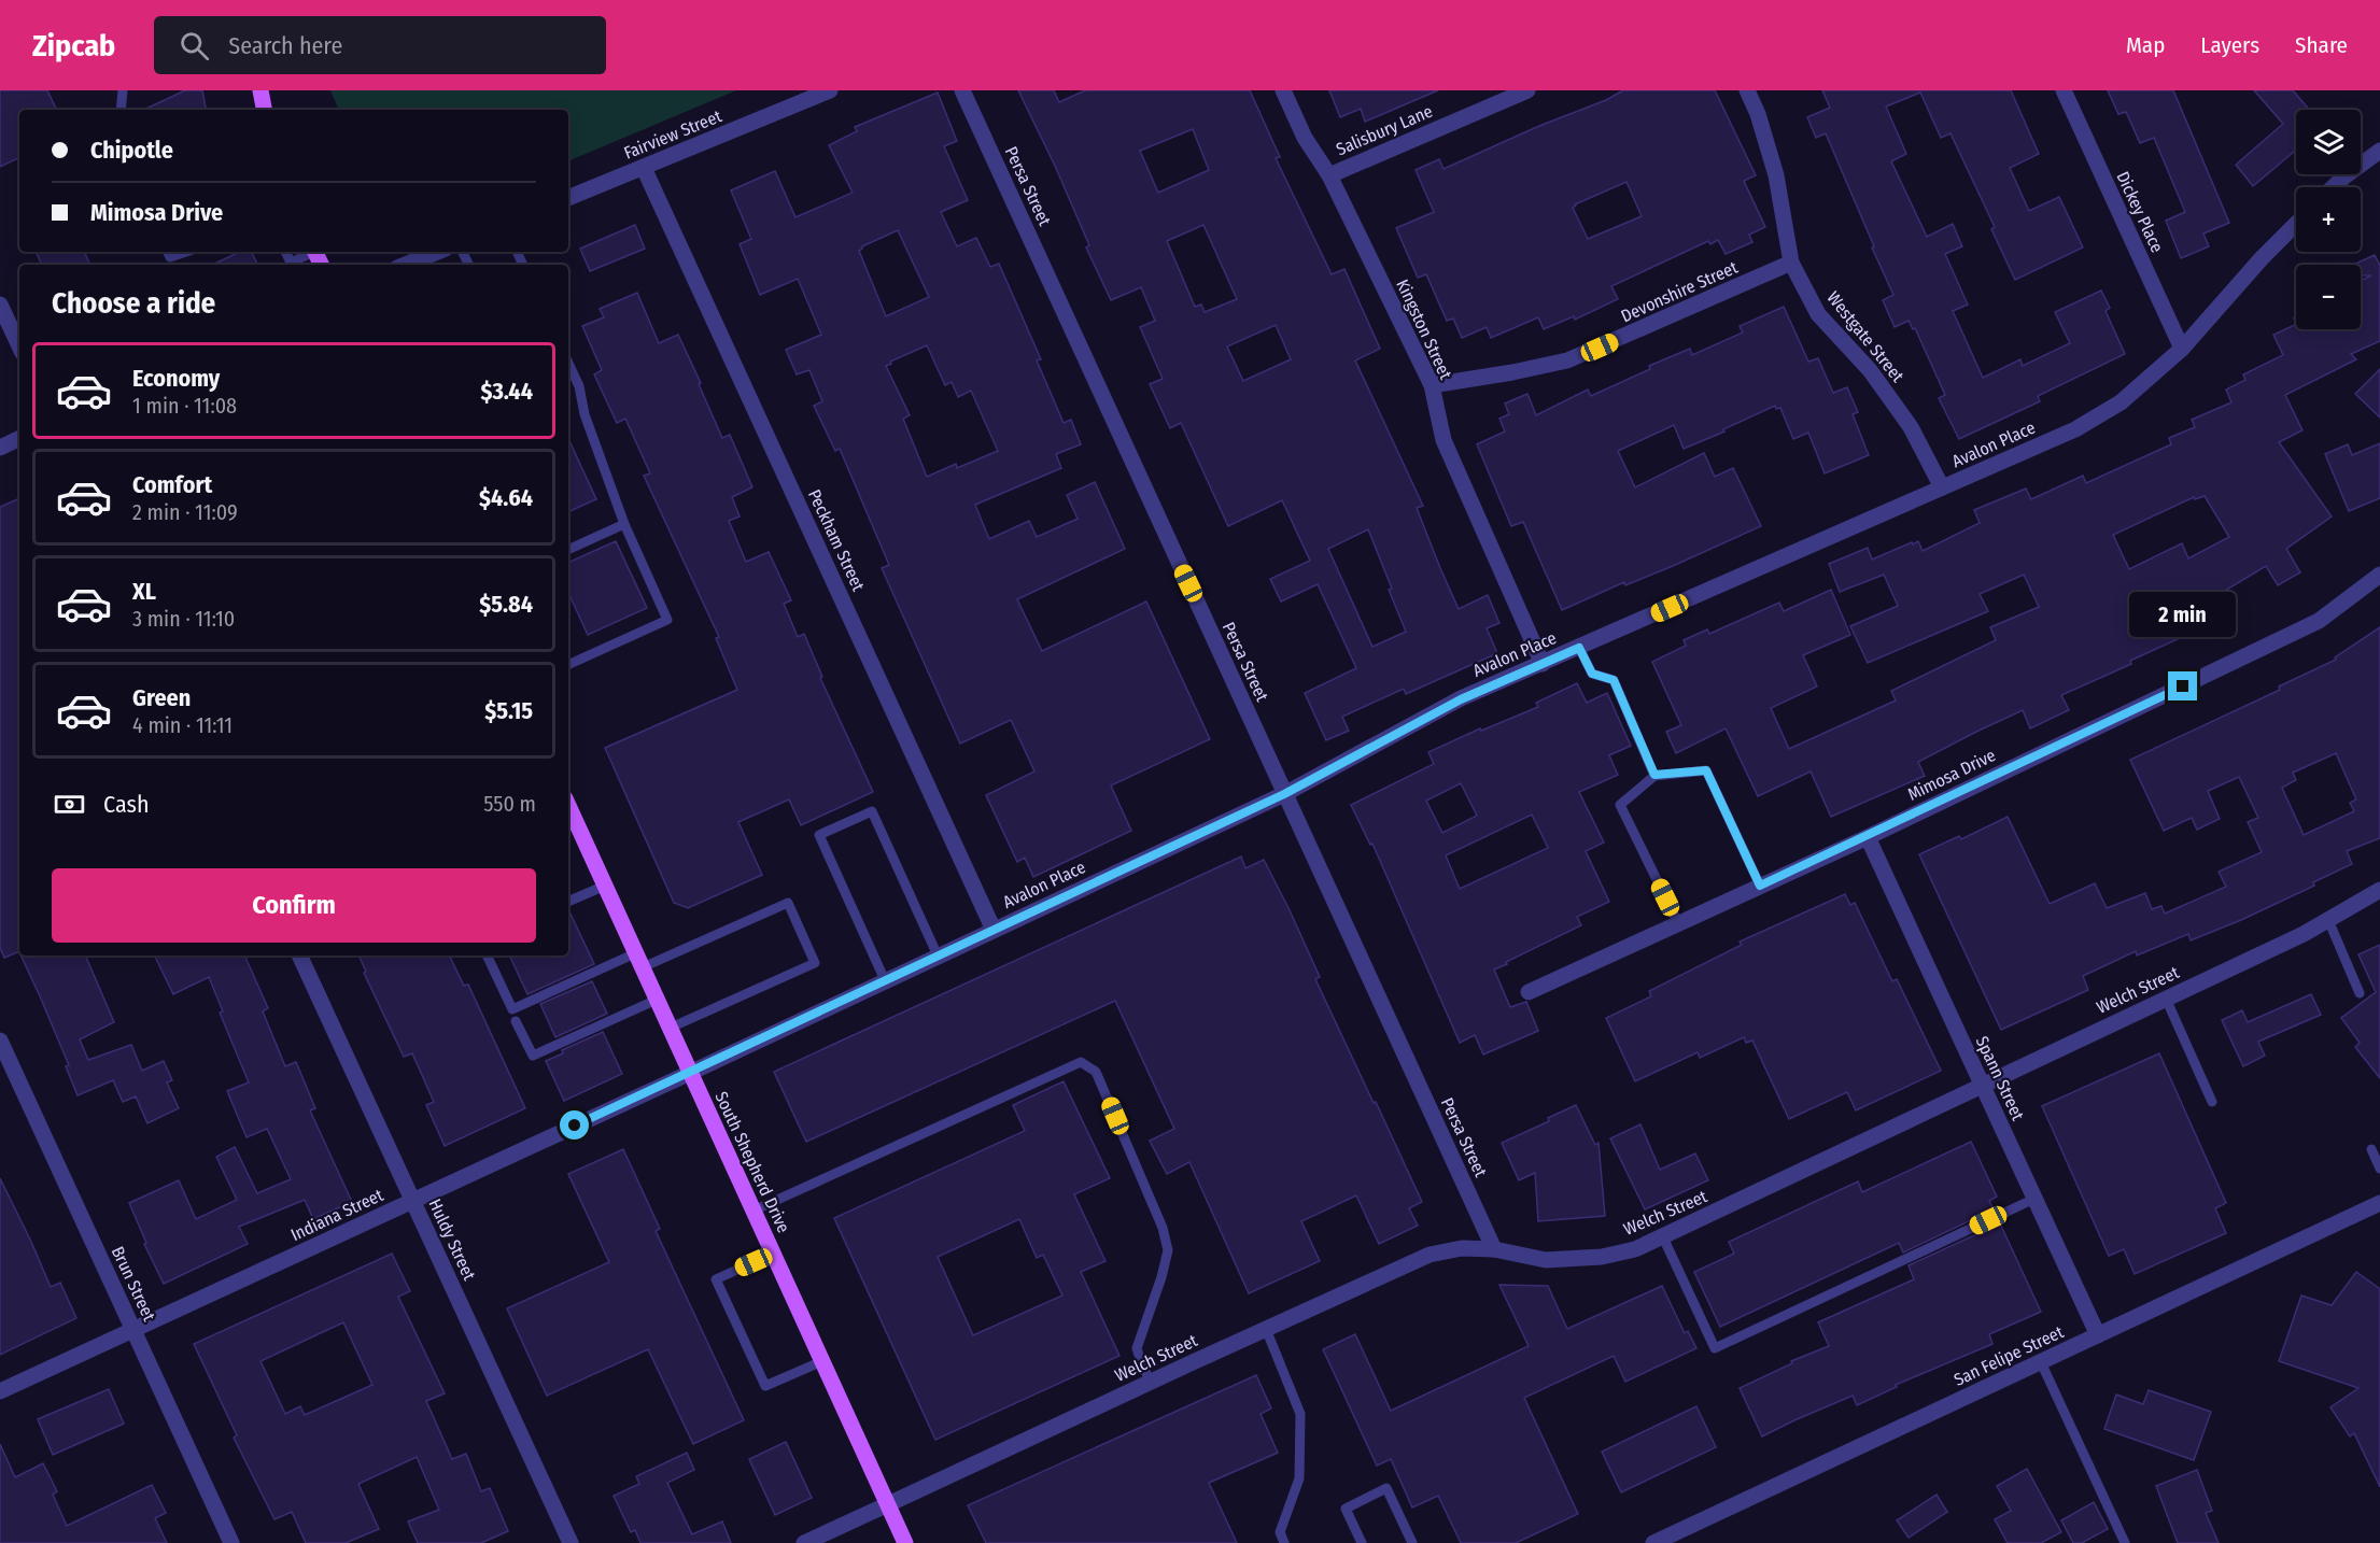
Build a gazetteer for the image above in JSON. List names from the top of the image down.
{
  "streets": {
    "main road": ["South Shepherd Drive"],
    "street": [
      "Salisbury Lane",
      "Fairview Street",
      "Persa Street",
      "Dickey Place",
      "Devonshire Street",
      "Kingston Street",
      "Westgate Street",
      "Avalon Place",
      "Peckham Street",
      "Mimosa Drive",
      "Welch Street",
      "Spann Street",
      "Indiana Street",
      "Huldy Street",
      "Brun Street",
      "San Felipe Street"
    ]
  },
  "crossings": [
    ["Salisbury Lane", "Kingston Street"],
    ["Fairview Street", "Peckham Street"],
    ["Persa Street", "Avalon Place"],
    ["Persa Street", "Welch Street"],
    ["Dickey Place", "Avalon Place"],
    ["Devonshire Street", "Kingston Street"],
    ["Devonshire Street", "Westgate Street"],
    ["Kingston Street", "Avalon Place"],
    ["Westgate Street", "Avalon Place"],
    ["Avalon Place", "Peckham Street"],
    ["Avalon Place", "South Shepherd Drive"],
    ["Avalon Place", "Indiana Street"],
    ["Mimosa Drive", "Spann Street"],
    ["Welch Street", "Spann Street"],
    ["Welch Street", "South Shepherd Drive"],
    ["Spann Street", "San Felipe Street"],
    ["South Shepherd Drive", "Indiana Street"],
    ["Indiana Street", "Huldy Street"],
    ["Indiana Street", "Brun Street"]
  ],
  "page": {
    "header": "Zipcab",
    "search": "Search here",
    "nav": ["Map", "Layers", "Share"],
    "map_buttons": ["+", "−"],
    "banner": ["Chipotle", "Mimosa Drive"],
    "heading": "Choose a ride",
    "list": [
      {
        "name": "Economy",
        "note": "1 min · 11:08",
        "value": "$3.44"
      },
      {
        "name": "Comfort",
        "note": "2 min · 11:09",
        "value": "$4.64"
      },
      {
        "name": "XL",
        "note": "3 min · 11:10",
        "value": "$5.84"
      },
      {
        "name": "Green",
        "note": "4 min · 11:11",
        "value": "$5.15"
      }
    ],
    "bubble": "2 min",
    "pay": ["Cash", "550 m"],
    "buttons": "Confirm"
  }
}
